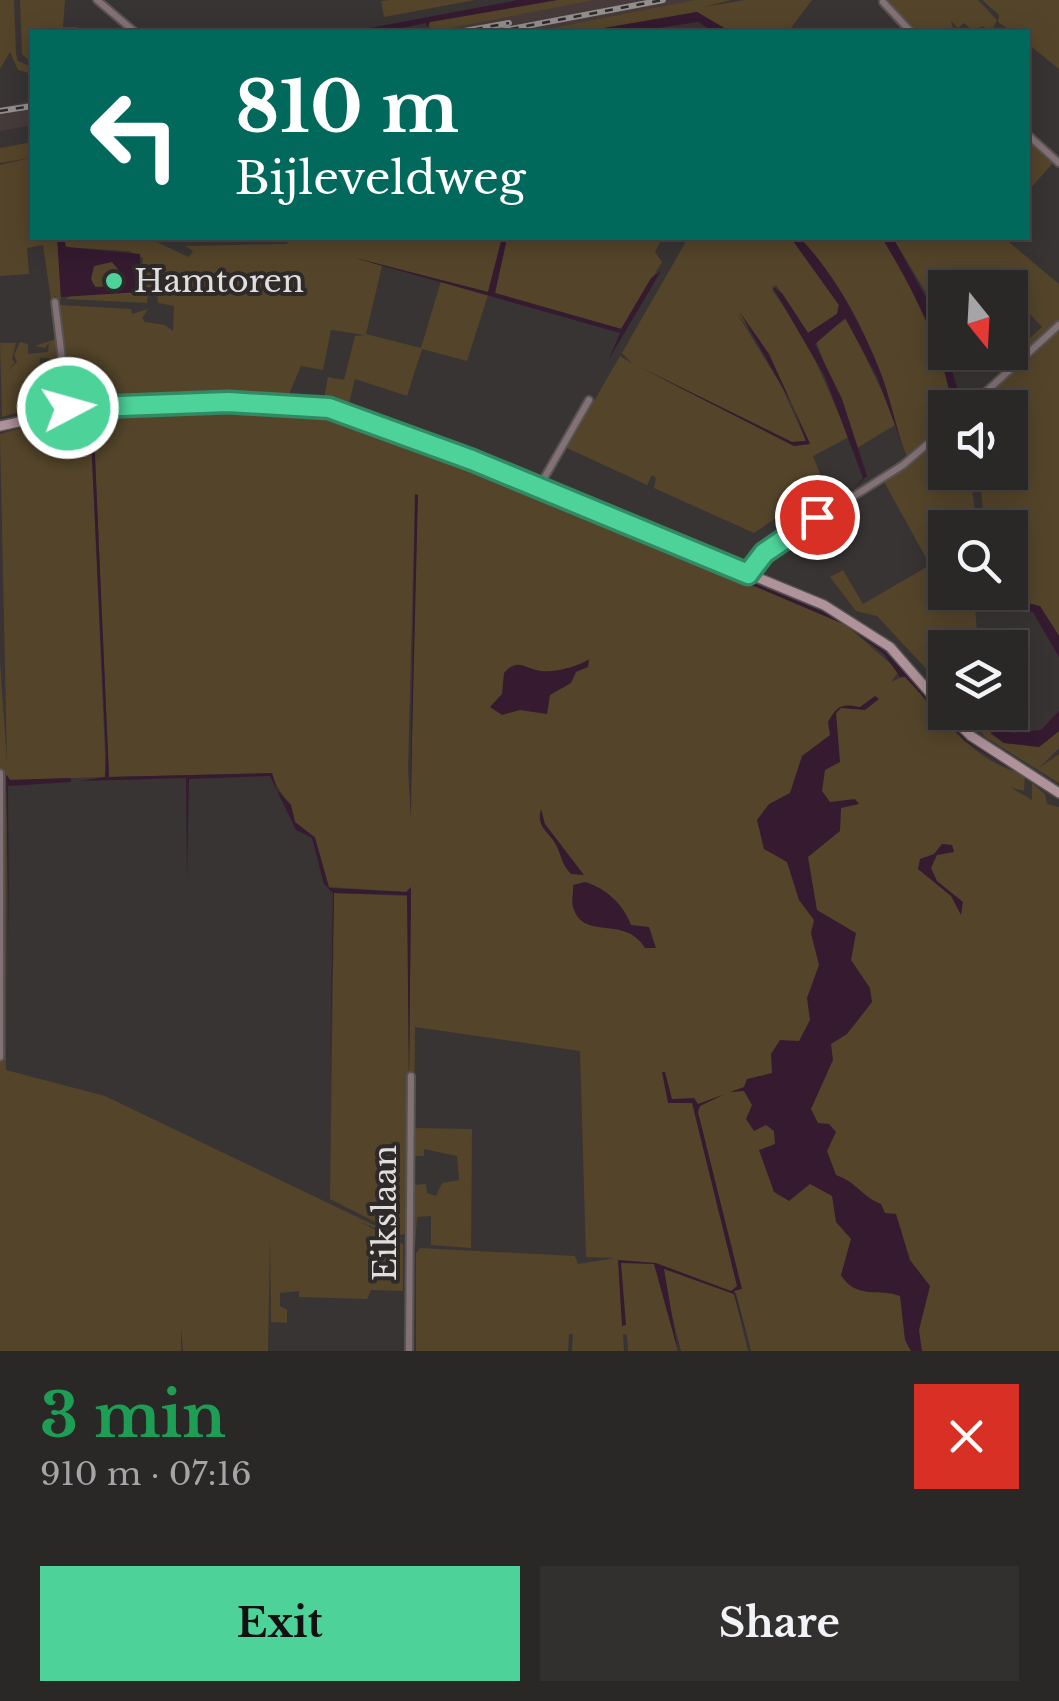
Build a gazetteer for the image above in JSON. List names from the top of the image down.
{
  "streets": {
    "street": ["Eikslaan"]
  },
  "places": ["Hamtoren"],
  "north": "bottom",
  "page": {
    "turn": ["810 m", "Bijleveldweg"],
    "heading": ["3 min", "910 m · 07:16"],
    "buttons": ["Exit", "Share"]
  }
}
